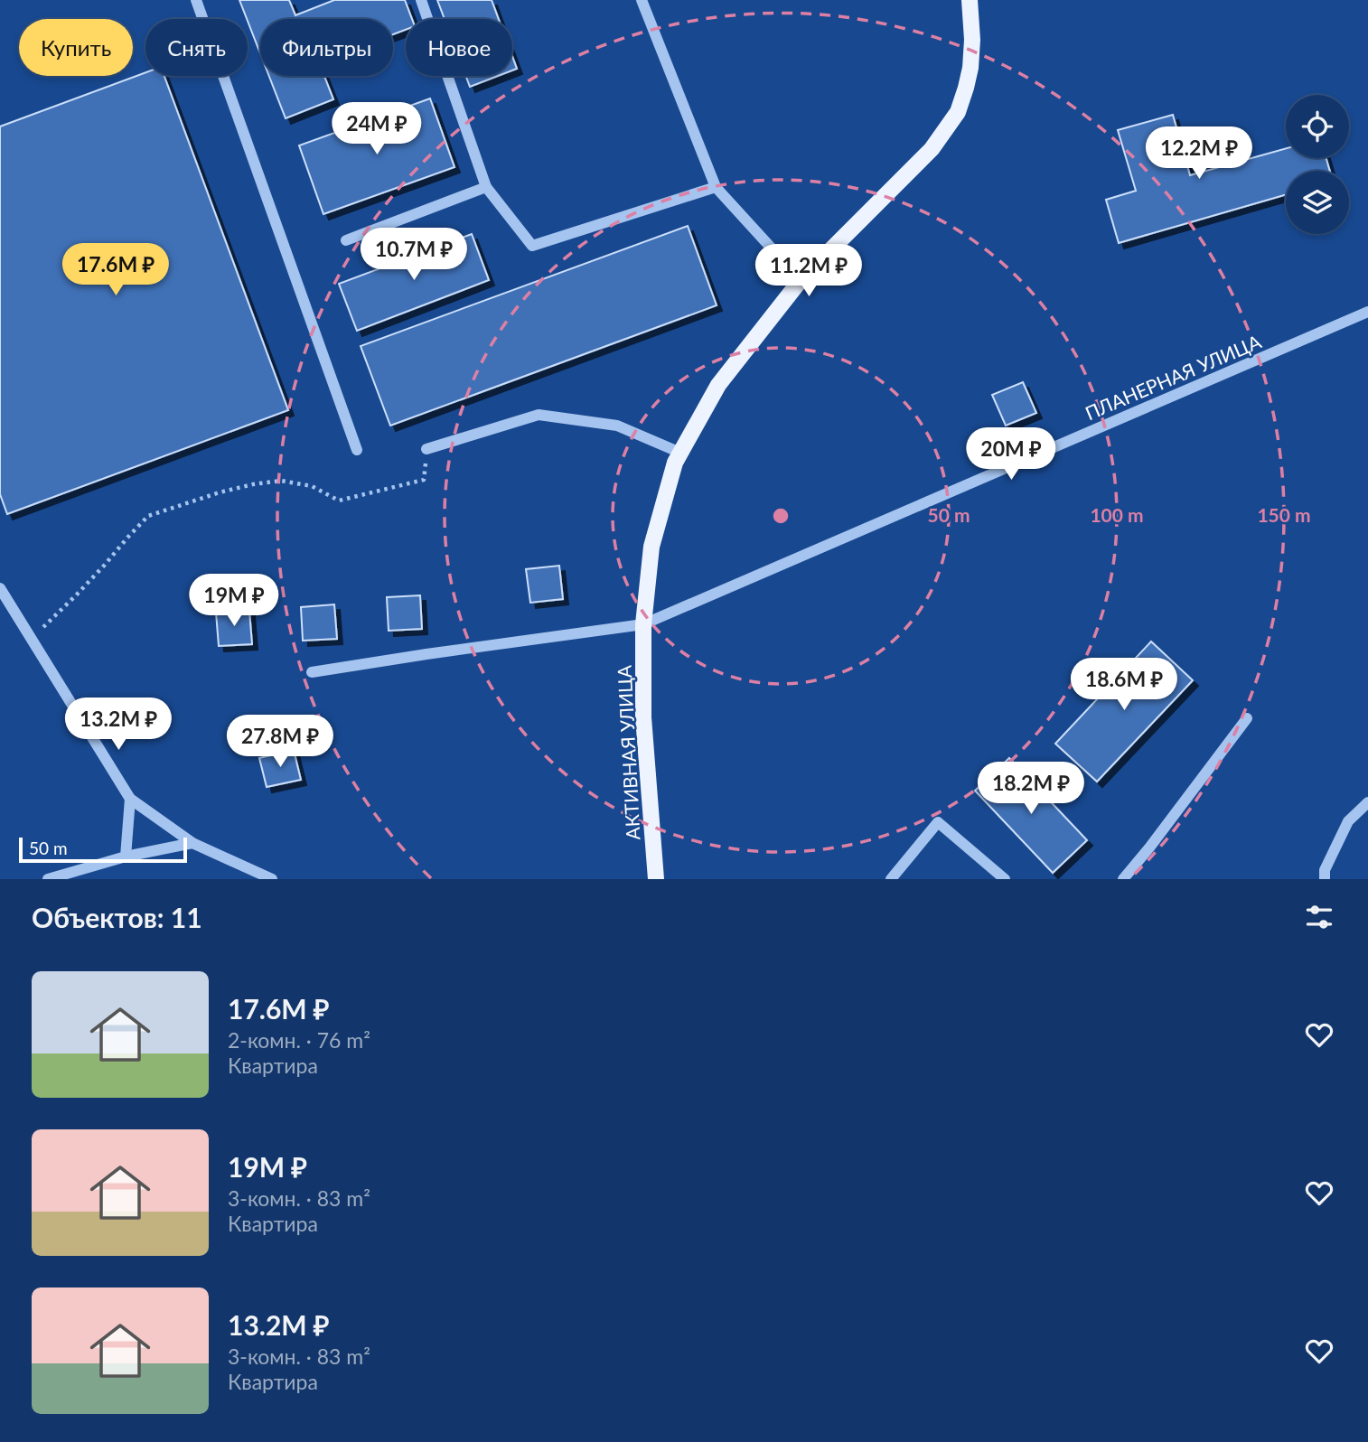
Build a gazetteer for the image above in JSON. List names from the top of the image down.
{
  "streets": {
    "main road": ["АКТИВНАЯ УЛИЦА"],
    "street": ["ПЛАНЕРНАЯ УЛИЦА"]
  },
  "crossings": [
    ["ПЛАНЕРНАЯ УЛИЦА", "АКТИВНАЯ УЛИЦА"]
  ],
  "scale_bar": "50 m",
  "page": {
    "chip": [
      "Купить",
      "Снять",
      "Фильтры",
      "Новое"
    ],
    "price": [
      "24M ₽",
      "12.2M ₽",
      "10.7M ₽",
      "17.6M ₽",
      "11.2M ₽",
      "20M ₽",
      "19M ₽",
      "18.6M ₽",
      "13.2M ₽",
      "27.8M ₽",
      "18.2M ₽"
    ],
    "scale": "50 m",
    "heading": "Объектов: 11",
    "list": [
      {
        "name": "17.6M ₽",
        "note": "2-комн. · 76 m² · Квартира"
      },
      {
        "name": "19M ₽",
        "note": "3-комн. · 83 m² · Квартира"
      },
      {
        "name": "13.2M ₽",
        "note": "3-комн. · 83 m² · Квартира"
      }
    ]
  },
  "rings": ["50 m", "100 m", "150 m"]
}
